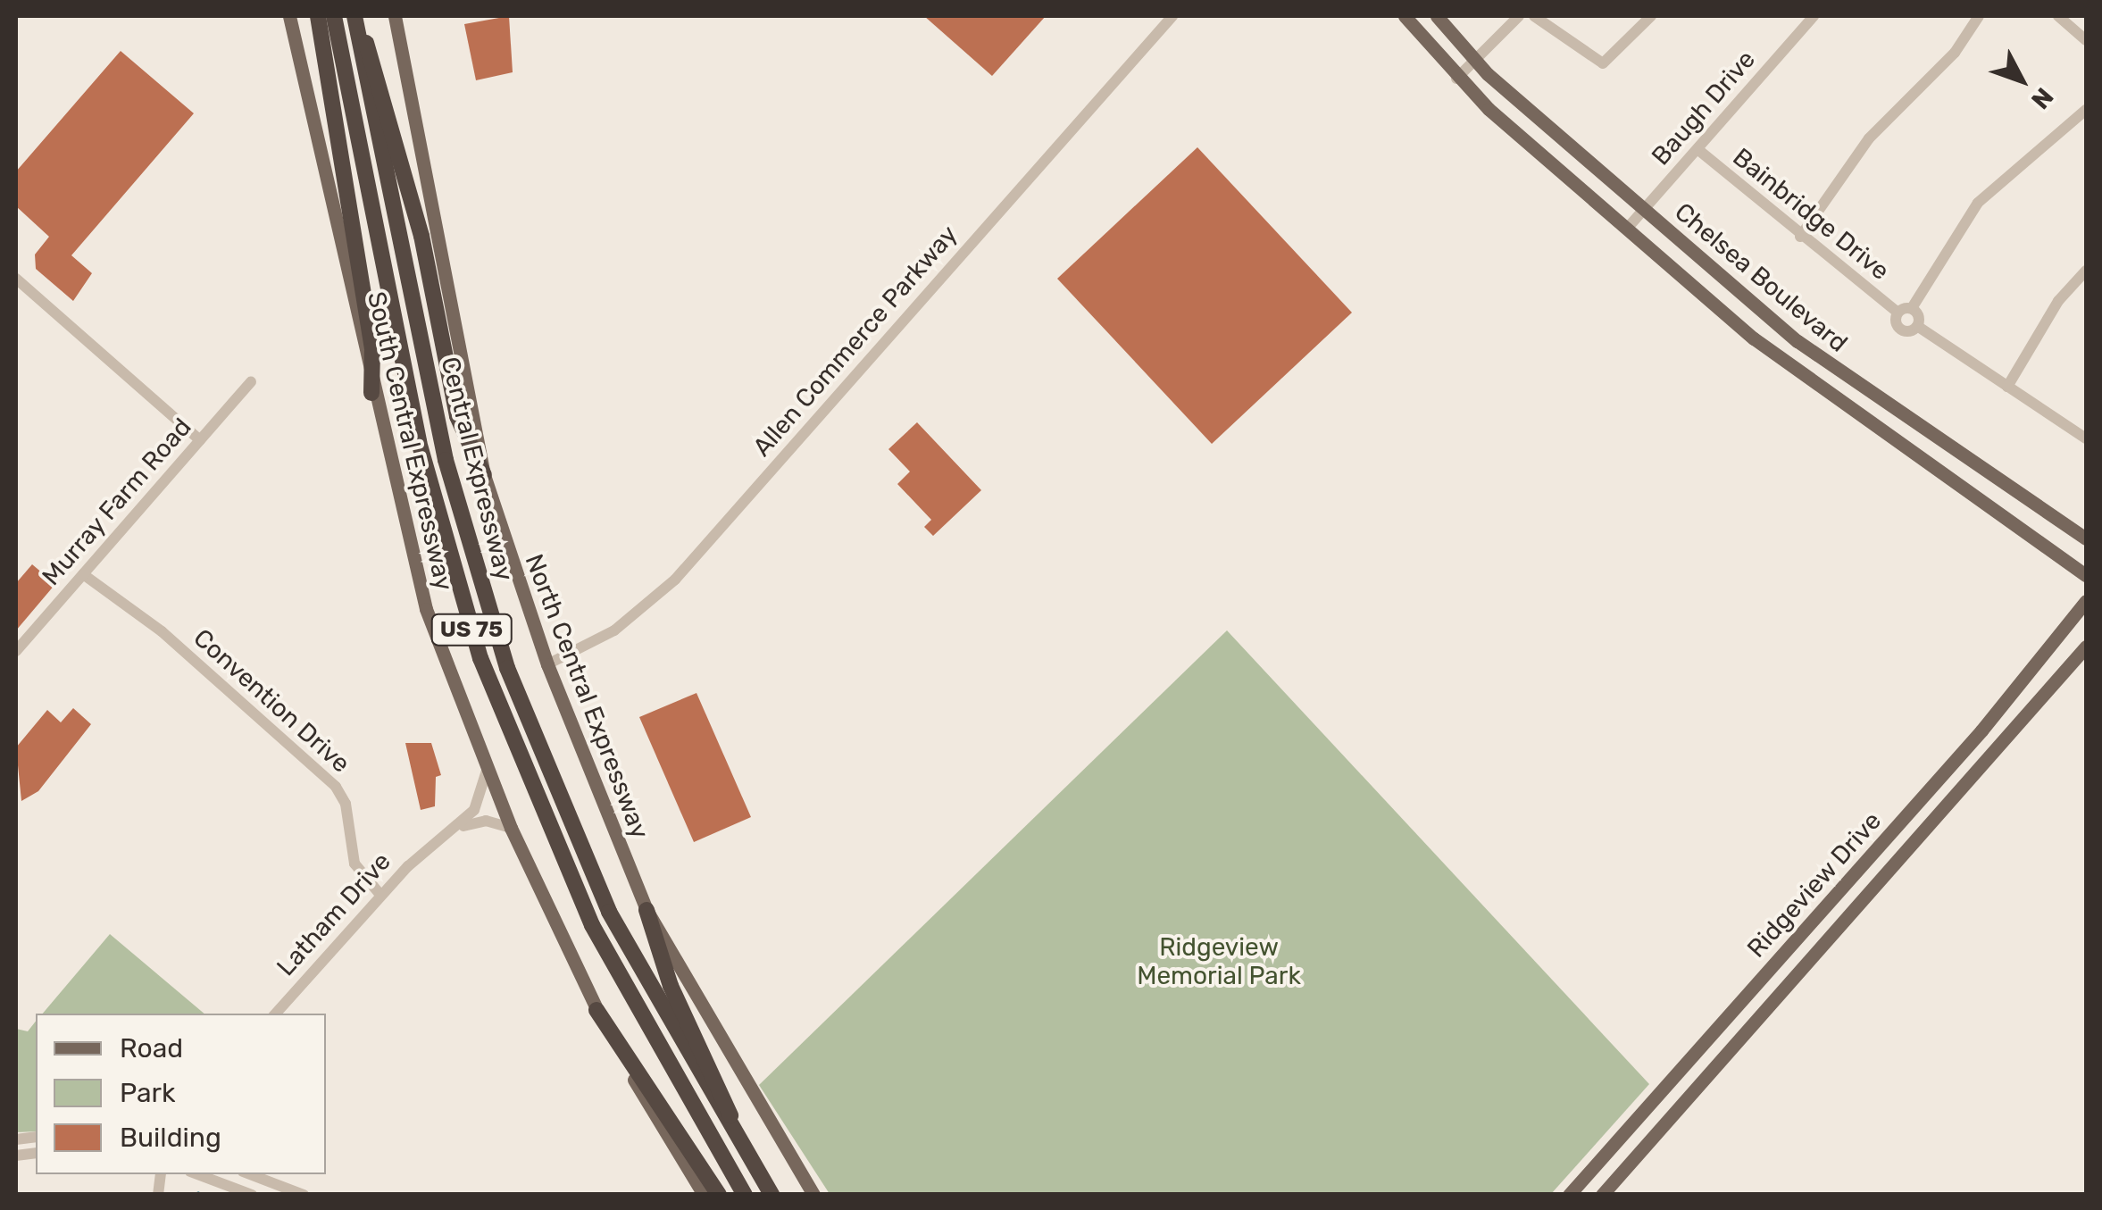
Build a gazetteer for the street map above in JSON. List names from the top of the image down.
{
  "streets": {
    "highway": ["Central Expressway", "US 75"],
    "main road": [
      "Chelsea Boulevard",
      "South Central Expressway",
      "North Central Expressway",
      "Ridgeview Drive"
    ],
    "street": [
      "Baugh Drive",
      "Bainbridge Drive",
      "Allen Commerce Parkway",
      "Murray Farm Road",
      "Convention Drive",
      "Latham Drive"
    ]
  },
  "crossings": [
    ["Baugh Drive", "Bainbridge Drive"],
    ["Baugh Drive", "Chelsea Boulevard"],
    ["Allen Commerce Parkway", "North Central Expressway"],
    ["South Central Expressway", "Latham Drive"],
    ["Murray Farm Road", "Convention Drive"],
    ["Convention Drive", "Latham Drive"]
  ],
  "parks": ["Ridgeview Memorial Park"],
  "legend": ["Road", "Park", "Building"],
  "north": "bottom right"
}
